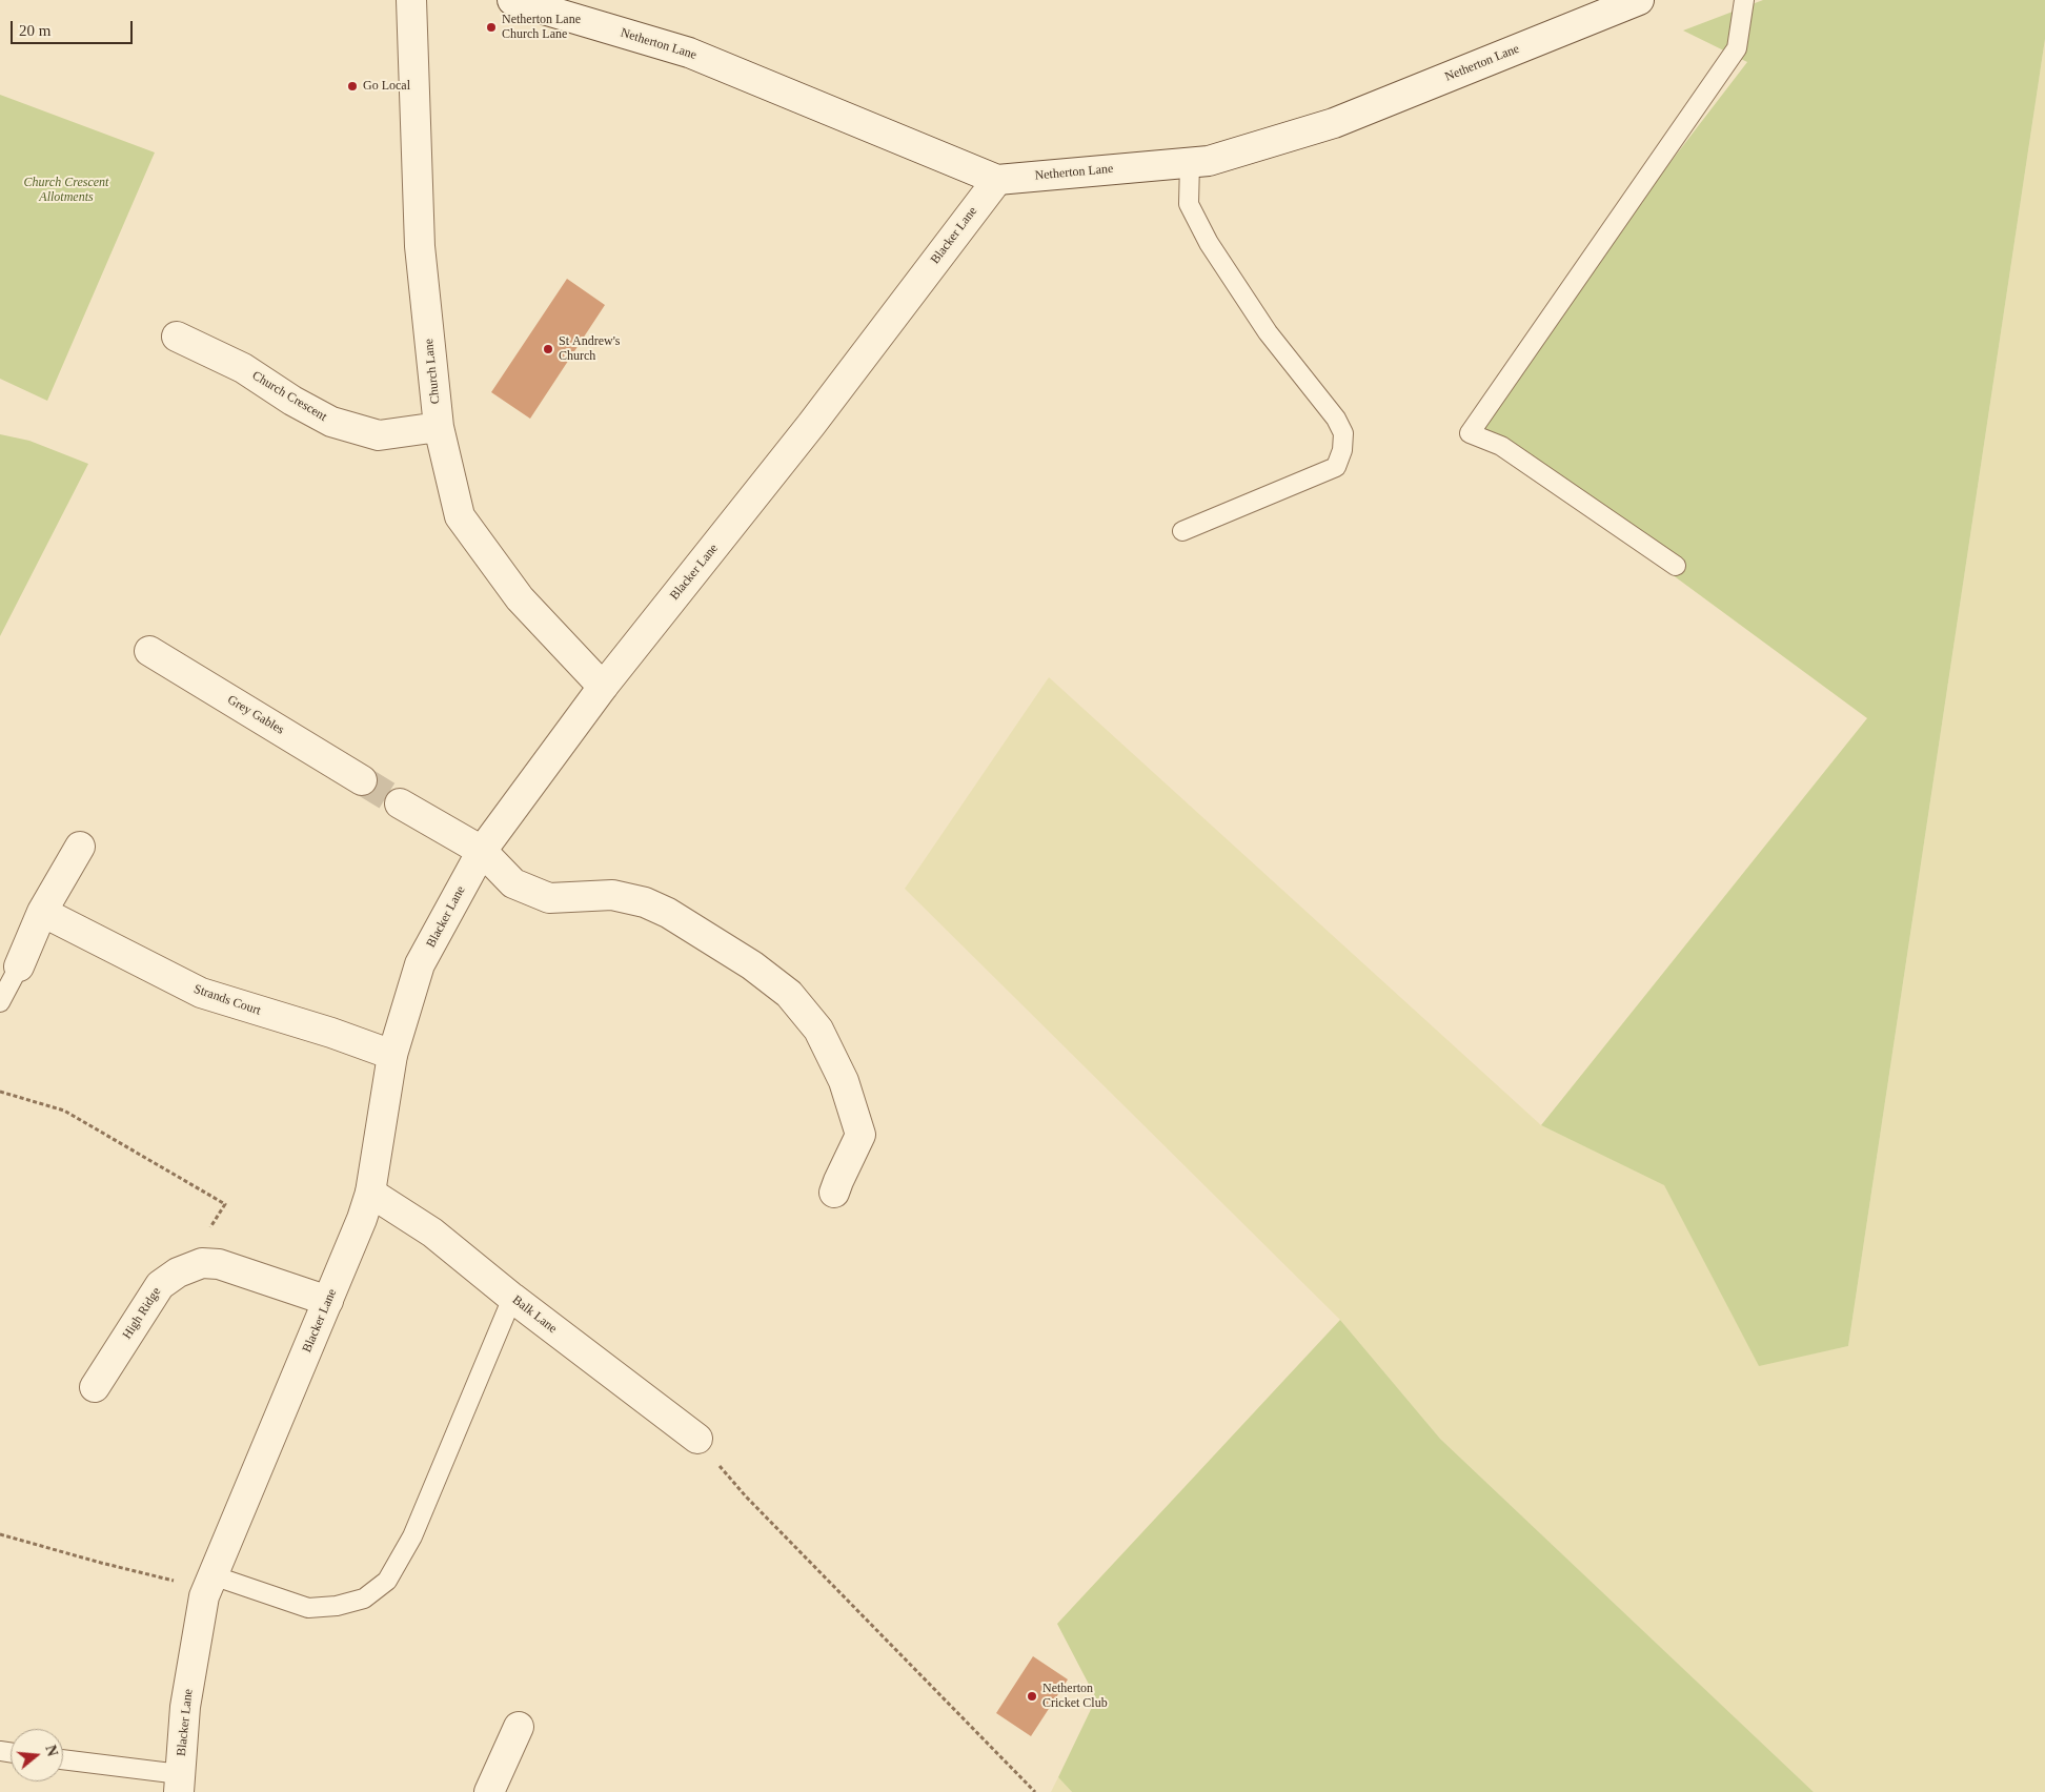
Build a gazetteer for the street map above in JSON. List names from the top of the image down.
{
  "streets": {
    "street": [
      "Netherton Lane",
      "Blacker Lane",
      "Church Lane",
      "Church Crescent",
      "Grey Gables",
      "Strands Court",
      "High Ridge",
      "Balk Lane"
    ]
  },
  "crossings": [
    ["Netherton Lane", "Blacker Lane"],
    ["Blacker Lane", "Church Lane"],
    ["Blacker Lane", "Strands Court"],
    ["Blacker Lane", "Balk Lane"],
    ["Church Lane", "Church Crescent"]
  ],
  "parks": ["Church Crescent Allotments"],
  "places": [
    "Netherton Lane Church Lane",
    "Go Local",
    "St Andrew's Church",
    "Netherton Cricket Club"
  ],
  "scale_bar": "20 m",
  "north": "right"
}
